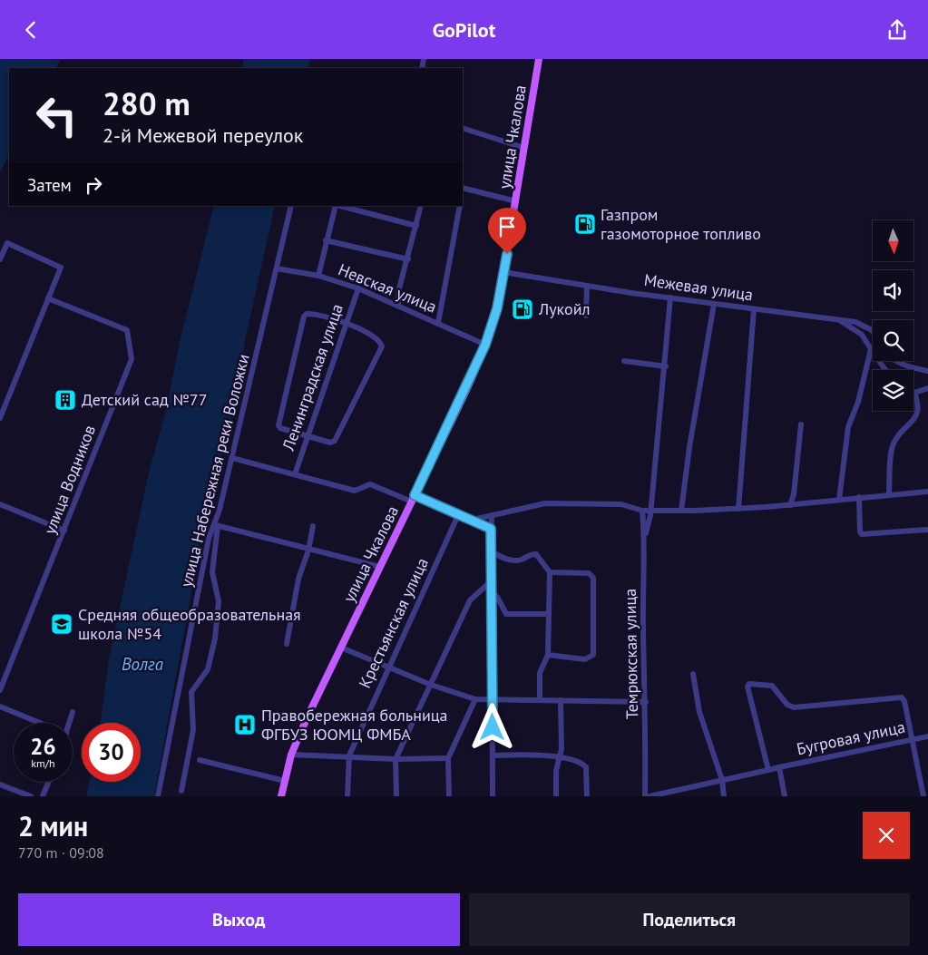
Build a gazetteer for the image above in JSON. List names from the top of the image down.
{
  "streets": {
    "main road": ["улица Чкалова"],
    "street": [
      "Межевая улица",
      "Невская улица",
      "Ленинградская улица",
      "улица Набережная реки Воложки",
      "улица Водников",
      "Крестьянская улица",
      "Темрюкская улица",
      "Бугровая улица"
    ]
  },
  "crossings": [
    ["улица Чкалова", "Межевая улица"],
    ["улица Чкалова", "Невская улица"],
    ["Невская улица", "Ленинградская улица"],
    ["Невская улица", "улица Набережная реки Воложки"]
  ],
  "water": ["Волга"],
  "places": {
    "fuel station": ["Газпром газомоторное топливо", "Лукойл"],
    "building": ["Детский сад №77"],
    "school or university": ["Средняя общеобразовательная школа №54"],
    "hospital": ["Правобережная больница ФГБУЗ ЮОМЦ ФМБА"]
  },
  "north": "bottom",
  "page": {
    "header": "GoPilot",
    "turn": ["280 m", "2-й Межевой переулок"],
    "then": "Затем",
    "speed": "26 km/h",
    "limit": "30",
    "heading": ["2 мин", "770 m · 09:08"],
    "buttons": ["Выход", "Поделиться"]
  }
}
